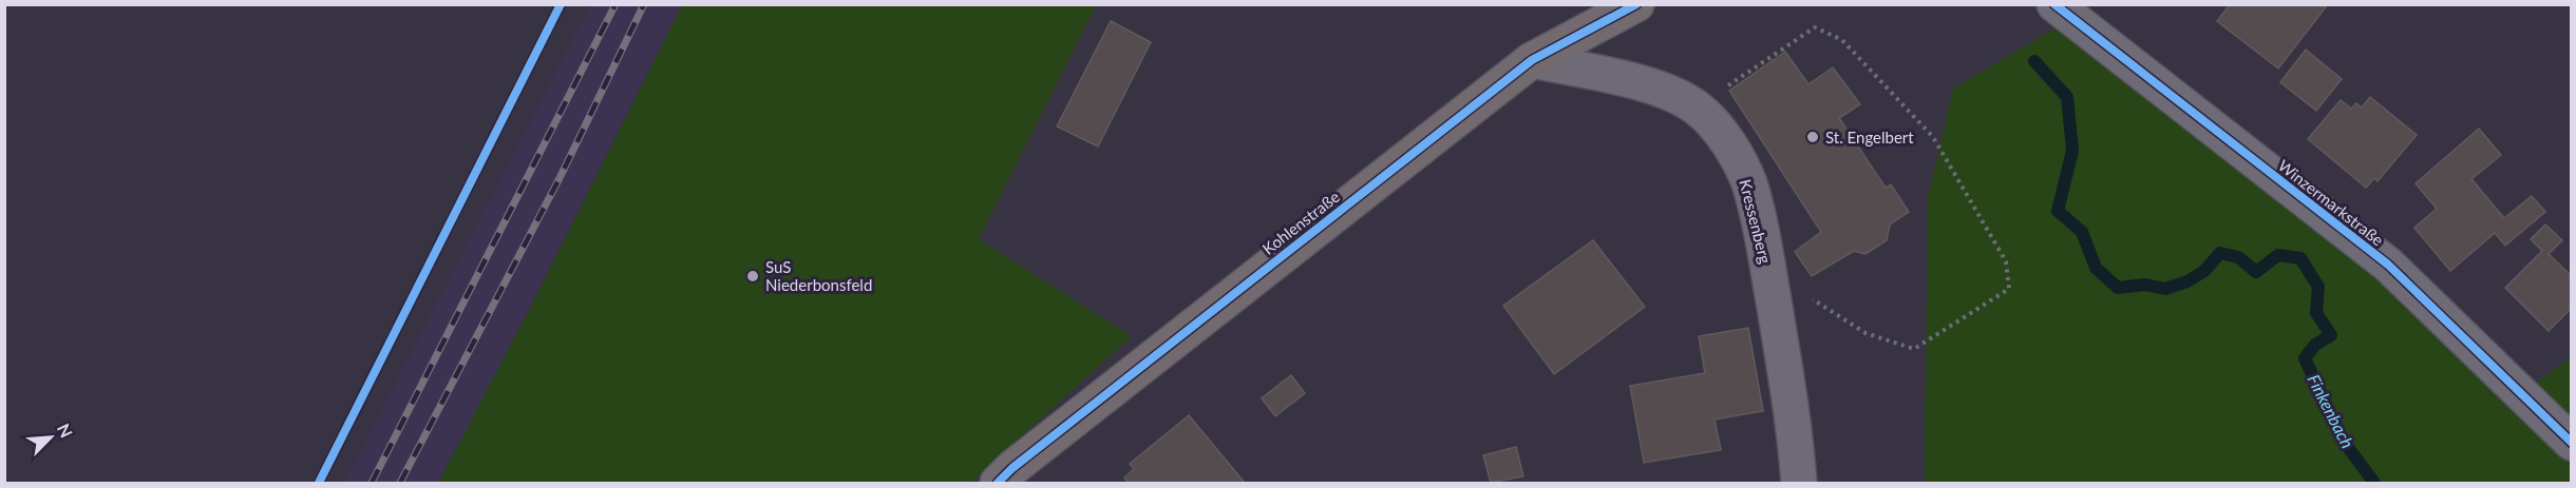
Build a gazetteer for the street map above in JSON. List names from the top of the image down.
{
  "streets": {
    "main road": ["Kohlenstraße"],
    "street": ["Winzermarkstraße", "Kressenberg"]
  },
  "crossings": [
    ["Kressenberg", "Kohlenstraße"]
  ],
  "water": ["Finkenbach"],
  "places": ["St. Engelbert", "SuS Niederbonsfeld"],
  "north": "top right"
}
